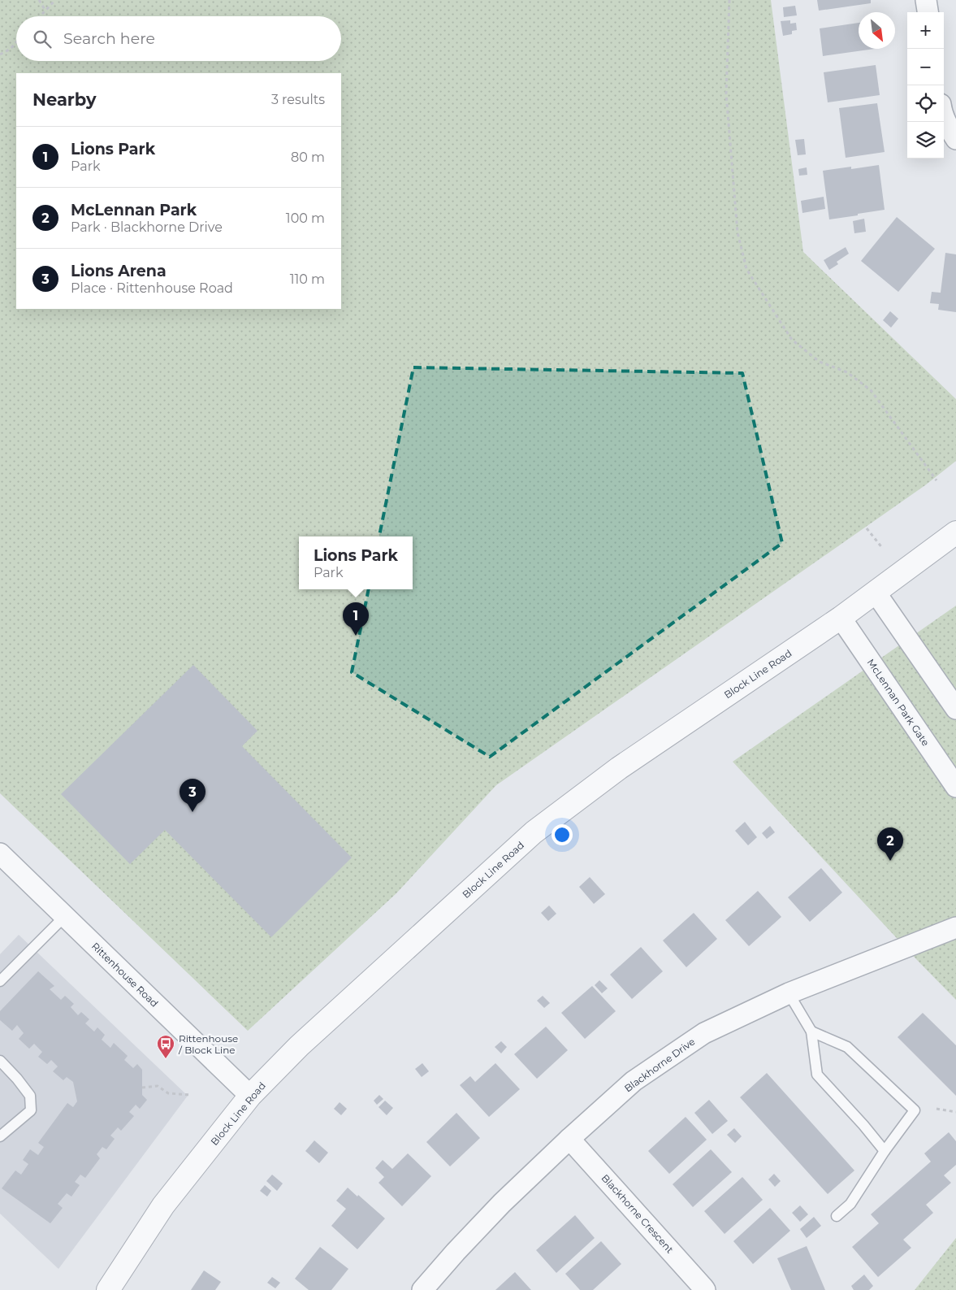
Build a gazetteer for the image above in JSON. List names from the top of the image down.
{
  "streets": {
    "street": [
      "Block Line Road",
      "McLennan Park Gate",
      "Rittenhouse Road",
      "Blackhorne Drive",
      "Blackhorne Crescent"
    ]
  },
  "crossings": [
    ["Block Line Road", "McLennan Park Gate"],
    ["Block Line Road", "Rittenhouse Road"],
    ["Blackhorne Drive", "Blackhorne Crescent"]
  ],
  "places": {
    "bus stop": ["Rittenhouse / Block Line"]
  },
  "north": "bottom right",
  "page": {
    "map_buttons": ["+", "−"],
    "search": "Search here",
    "heading": ["Nearby", "3 results"],
    "list": [
      {
        "mark": "1",
        "name": "Lions Park",
        "note": "Park",
        "value": "80 m"
      },
      {
        "mark": "2",
        "name": "McLennan Park",
        "note": "Park · Blackhorne Drive",
        "value": "100 m"
      },
      {
        "mark": "3",
        "name": "Lions Arena",
        "note": "Place · Rittenhouse Road",
        "value": "110 m"
      }
    ],
    "popup": ["Lions Park", "Park"],
    "pins": ["1", "3", "2"]
  }
}
